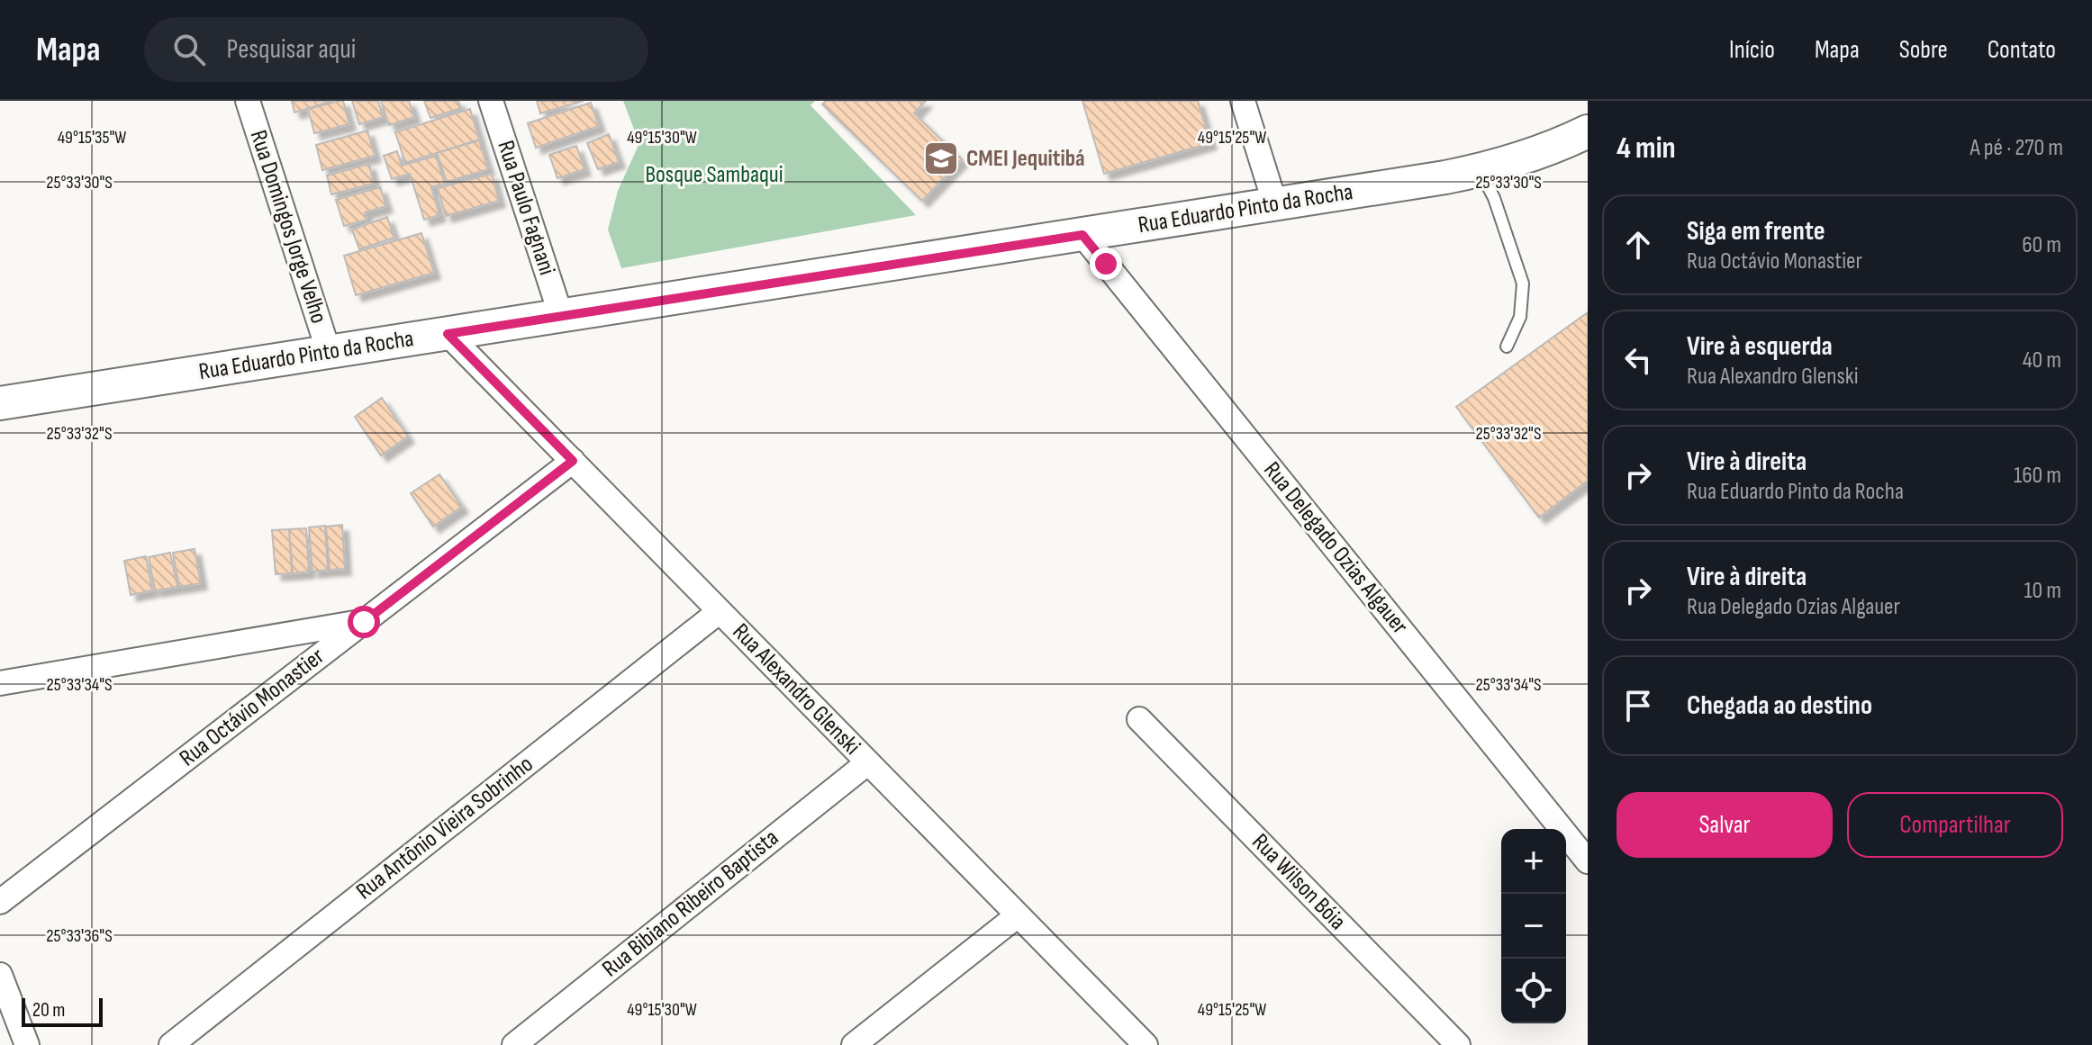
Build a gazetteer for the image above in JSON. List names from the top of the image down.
{
  "streets": {
    "main road": ["Rua Eduardo Pinto da Rocha"],
    "street": [
      "Rua Paulo Fagnani",
      "Rua Domingos Jorge Velho",
      "Rua Delegado Ozias Algauer",
      "Rua Alexandro Glenski",
      "Rua Octávio Monastier",
      "Rua Antônio Vieira Sobrinho",
      "Rua Wilson Bóia",
      "Rua Bibiano Ribeiro Baptista"
    ]
  },
  "crossings": [
    ["Rua Paulo Fagnani", "Rua Eduardo Pinto da Rocha"],
    ["Rua Eduardo Pinto da Rocha", "Rua Domingos Jorge Velho"],
    ["Rua Eduardo Pinto da Rocha", "Rua Delegado Ozias Algauer"],
    ["Rua Eduardo Pinto da Rocha", "Rua Alexandro Glenski"],
    ["Rua Alexandro Glenski", "Rua Octávio Monastier"],
    ["Rua Alexandro Glenski", "Rua Antônio Vieira Sobrinho"],
    ["Rua Alexandro Glenski", "Rua Bibiano Ribeiro Baptista"]
  ],
  "parks": ["Bosque Sambaqui"],
  "places": {
    "school or university": ["CMEI Jequitibá"]
  },
  "scale_bar": "20 m",
  "page": {
    "header": "Mapa",
    "search": "Pesquisar aqui",
    "nav": [
      "Início",
      "Mapa",
      "Sobre",
      "Contato"
    ],
    "heading": ["4 min", "A pé · 270 m"],
    "list": [
      ["Siga em frente", "Rua Octávio Monastier", "60 m"],
      ["Vire à esquerda", "Rua Alexandro Glenski", "40 m"],
      ["Vire à direita", "Rua Eduardo Pinto da Rocha", "160 m"],
      ["Vire à direita", "Rua Delegado Ozias Algauer", "10 m"],
      "Chegada ao destino"
    ],
    "buttons": ["Salvar", "Compartilhar"],
    "map_buttons": ["+", "−"],
    "scale": "20 m"
  },
  "coordinates": [
    "49°15'35\"W",
    "49°15'30\"W",
    "49°15'25\"W",
    "25°33'30\"S",
    "25°33'32\"S",
    "25°33'34\"S",
    "25°33'36\"S"
  ]
}
